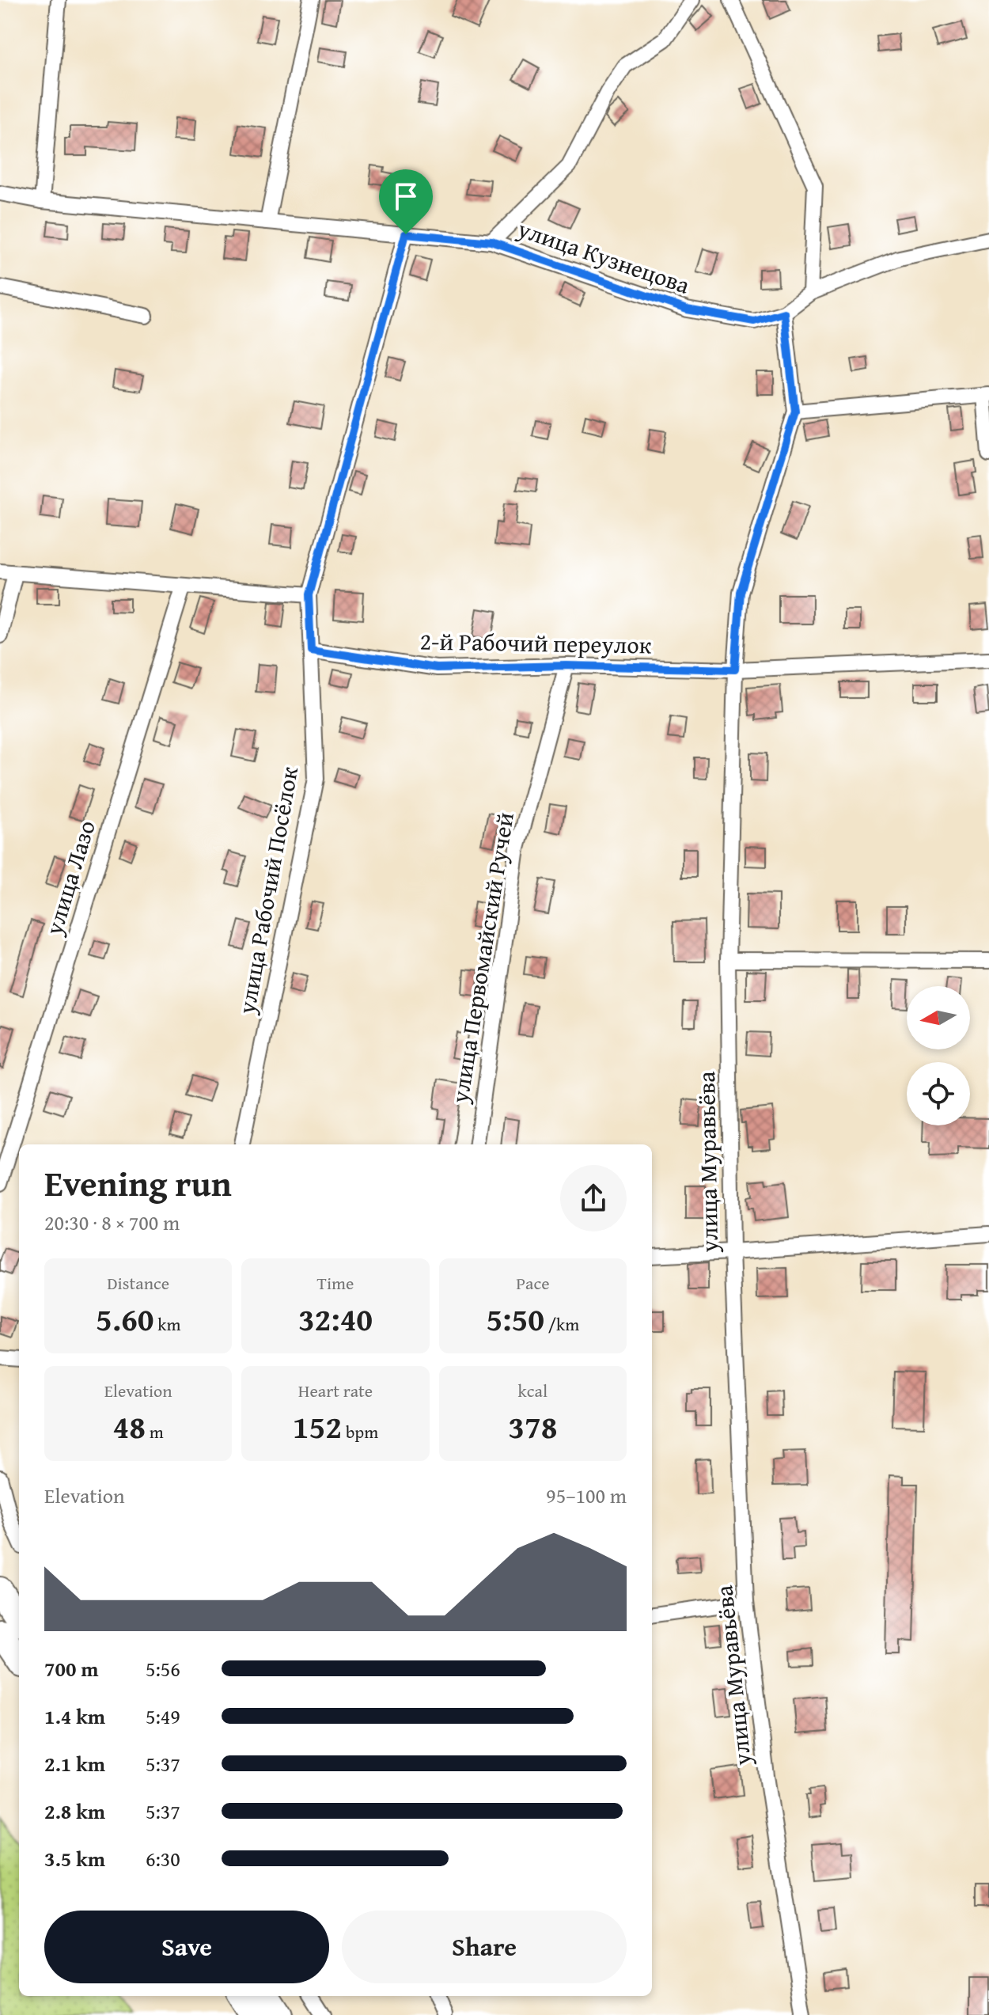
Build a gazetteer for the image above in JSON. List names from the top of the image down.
{
  "streets": {
    "street": [
      "улица Кузнецова",
      "2-й Рабочий переулок",
      "улица Лазо",
      "улица Рабочий Посёлок",
      "улица Первомайский Ручей",
      "улица Муравьёва"
    ]
  },
  "crossings": [
    ["улица Кузнецова", "улица Рабочий Посёлок"],
    ["улица Кузнецова", "улица Муравьёва"],
    ["2-й Рабочий переулок", "улица Рабочий Посёлок"],
    ["2-й Рабочий переулок", "улица Первомайский Ручей"],
    ["2-й Рабочий переулок", "улица Муравьёва"]
  ],
  "north": "left",
  "page": {
    "heading": ["Evening run", "20:30 · 8 × 700 m"],
    "stats": [
      ["Distance", "5.60 km"],
      ["Time", "32:40"],
      ["Pace", "5:50 /km"],
      ["Elevation", "48 m"],
      ["Heart rate", "152 bpm"],
      ["kcal", "378"]
    ],
    "chart": ["Elevation", "95–100 m"],
    "list": [
      {
        "name": "700 m",
        "note": "5:56"
      },
      {
        "name": "1.4 km",
        "note": "5:49"
      },
      {
        "name": "2.1 km",
        "note": "5:37"
      },
      {
        "name": "2.8 km",
        "note": "5:37"
      },
      {
        "name": "3.5 km",
        "note": "6:30"
      }
    ],
    "buttons": ["Save", "Share"]
  }
}
